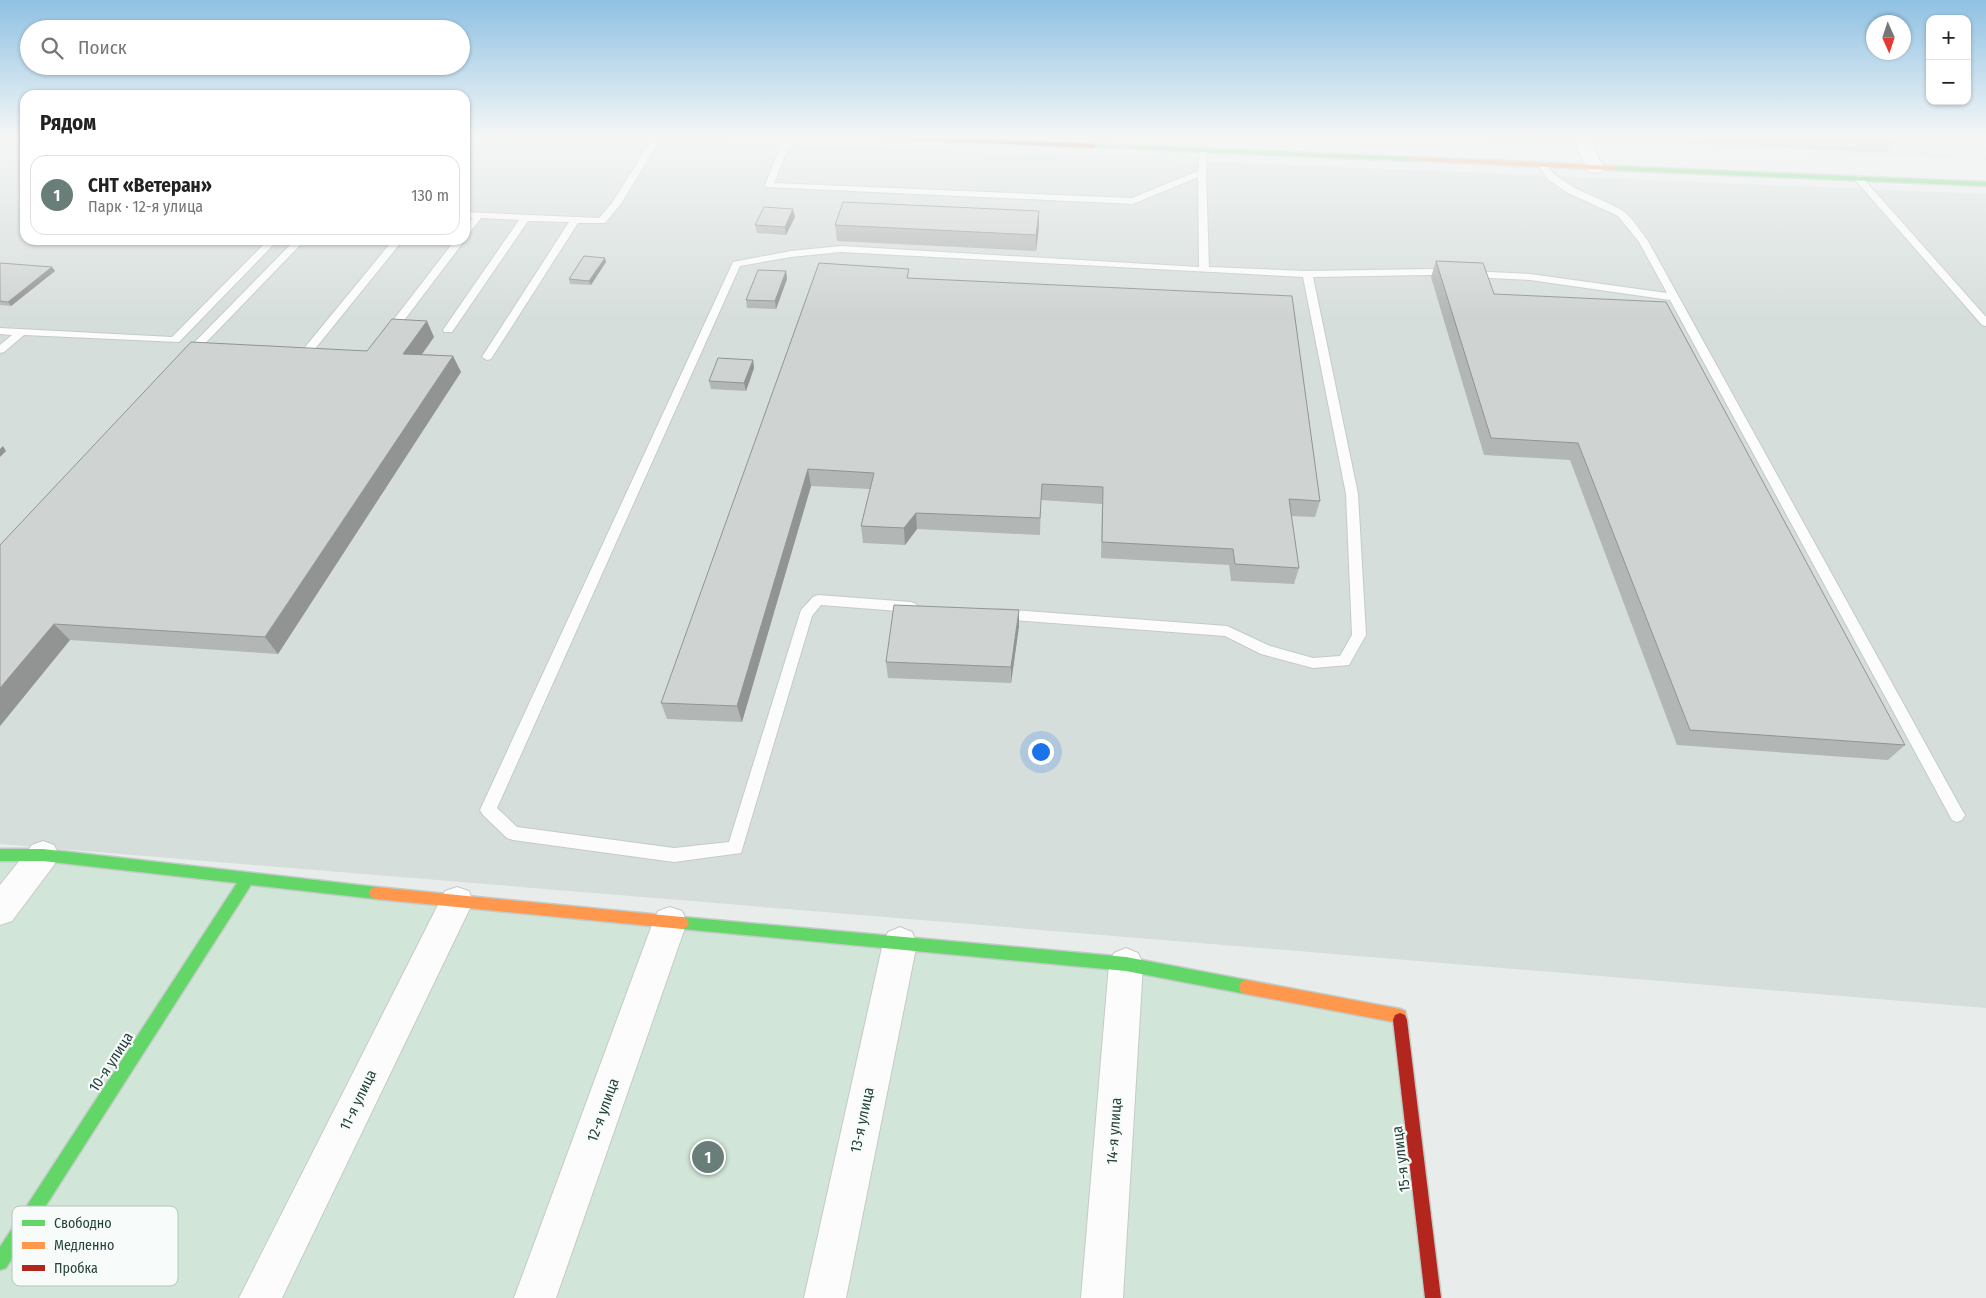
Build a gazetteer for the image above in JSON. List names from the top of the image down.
{
  "streets": {
    "main road": ["10-я улица", "15-я улица"],
    "street": [
      "11-я улица",
      "12-я улица",
      "13-я улица",
      "14-я улица"
    ]
  },
  "crossings": [
    ["14-я улица", "15-я улица"]
  ],
  "legend": ["Свободно", "Медленно", "Пробка"],
  "north": "bottom",
  "page": {
    "map_buttons": ["+", "−"],
    "search": "Поиск",
    "heading": "Рядом",
    "list": [
      {
        "mark": "1",
        "name": "СНТ «Ветеран»",
        "note": "Парк · 12-я улица",
        "value": "130 m"
      }
    ],
    "pins": "1"
  }
}
